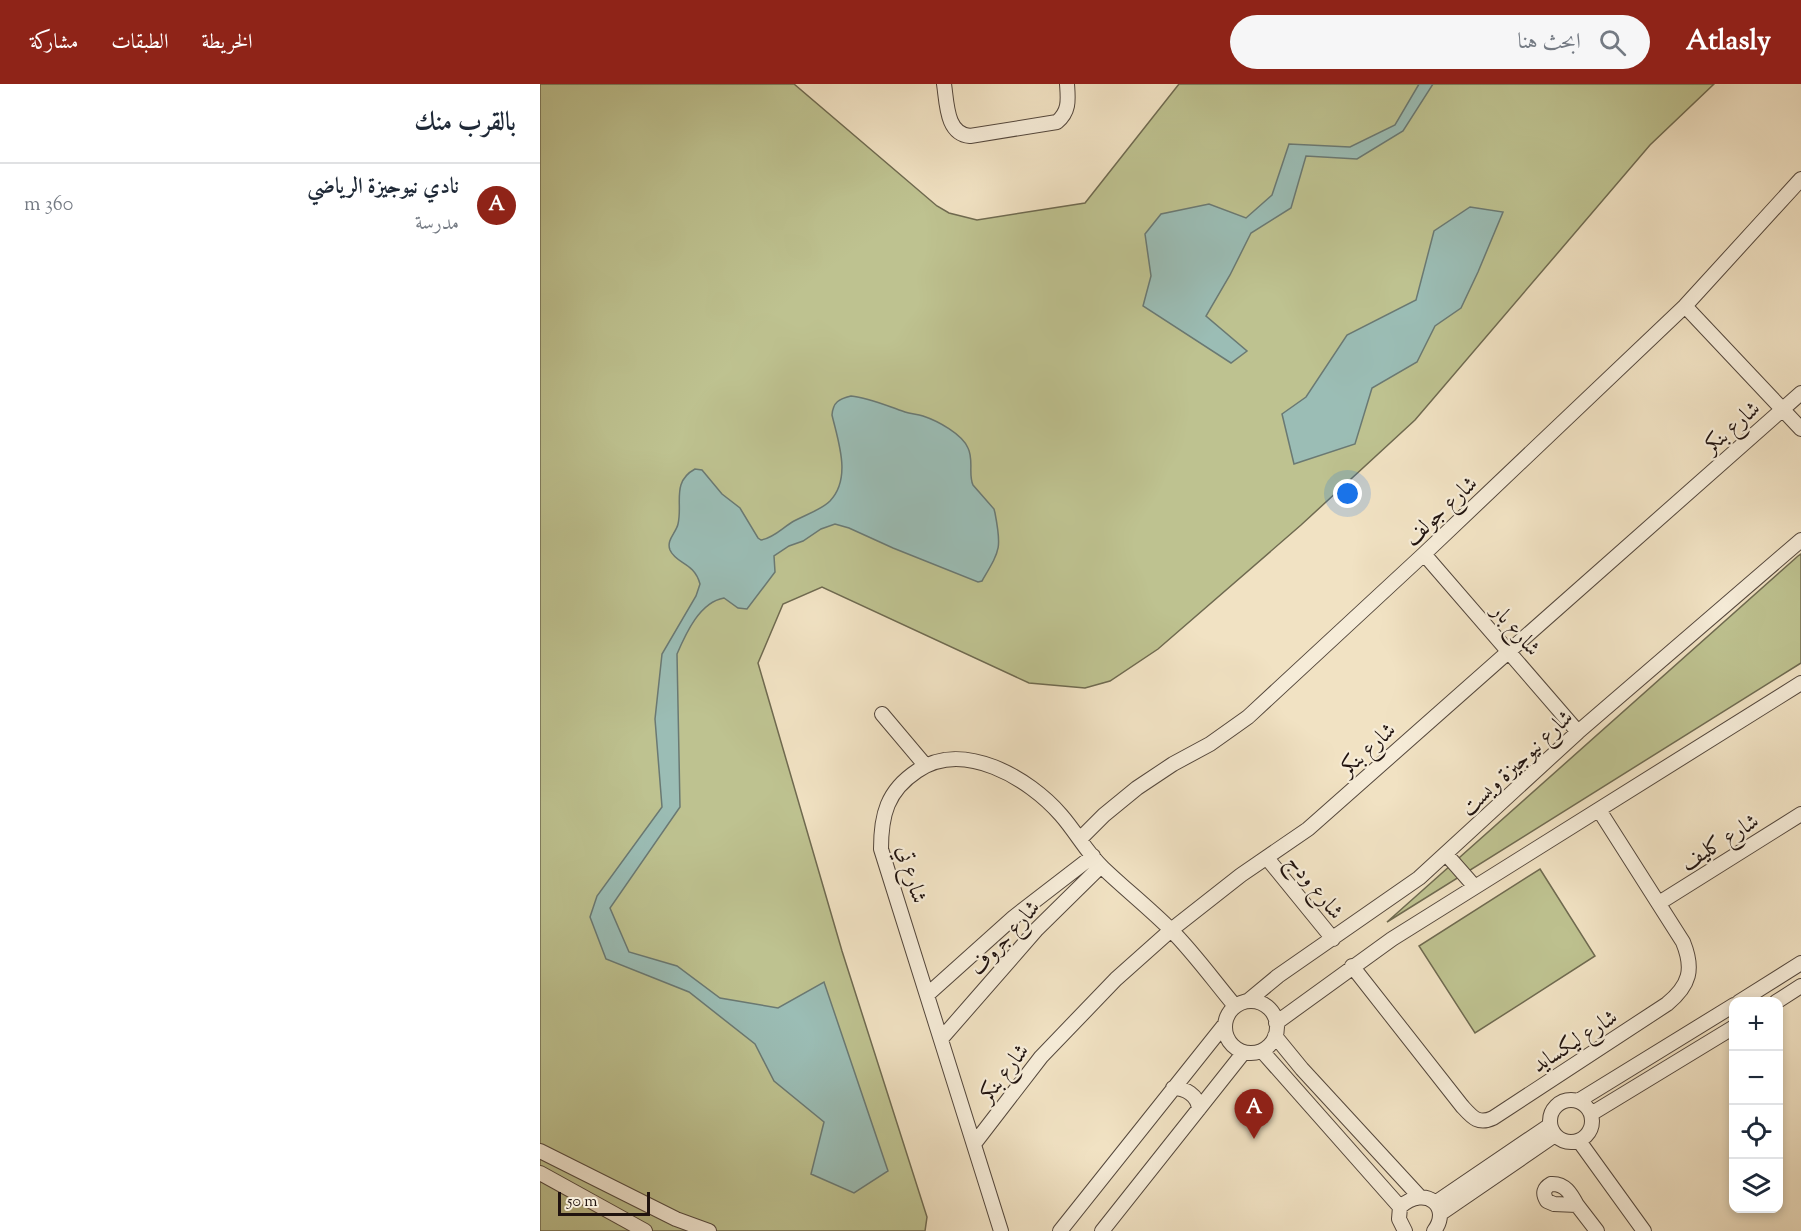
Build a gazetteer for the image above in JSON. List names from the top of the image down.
{
  "streets": {
    "street": [
      "شارع بنكر",
      "شارع جولف",
      "شارع بار",
      "شارع نيوجيزة ويست",
      "شارع كليف",
      "شارع تي",
      "شارع ودج",
      "شارع جروف",
      "شارع ليكسايد"
    ]
  },
  "crossings": [
    ["شارع بنكر", "شارع بار"],
    ["شارع بنكر", "شارع تي"],
    ["شارع بنكر", "شارع ودج"],
    ["شارع جولف", "شارع بار"],
    ["شارع جولف", "شارع تي"],
    ["شارع بار", "شارع نيوجيزة ويست"],
    ["شارع نيوجيزة ويست", "شارع تي"],
    ["شارع نيوجيزة ويست", "شارع ودج"],
    ["شارع كليف", "شارع ليكسايد"],
    ["شارع تي", "شارع جروف"]
  ],
  "scale_bar": "50 m",
  "page": {
    "header": "Atlasly",
    "search": "ابحث هنا",
    "nav": ["الخريطة", "الطبقات", "مشاركة"],
    "heading": "بالقرب منك",
    "list": [
      {
        "mark": "A",
        "name": "نادي نيوجيزة الرياضي",
        "note": "مدرسة",
        "value": "360 m"
      }
    ],
    "map_buttons": ["+", "−"],
    "pins": "A",
    "scale": "50 m"
  }
}
